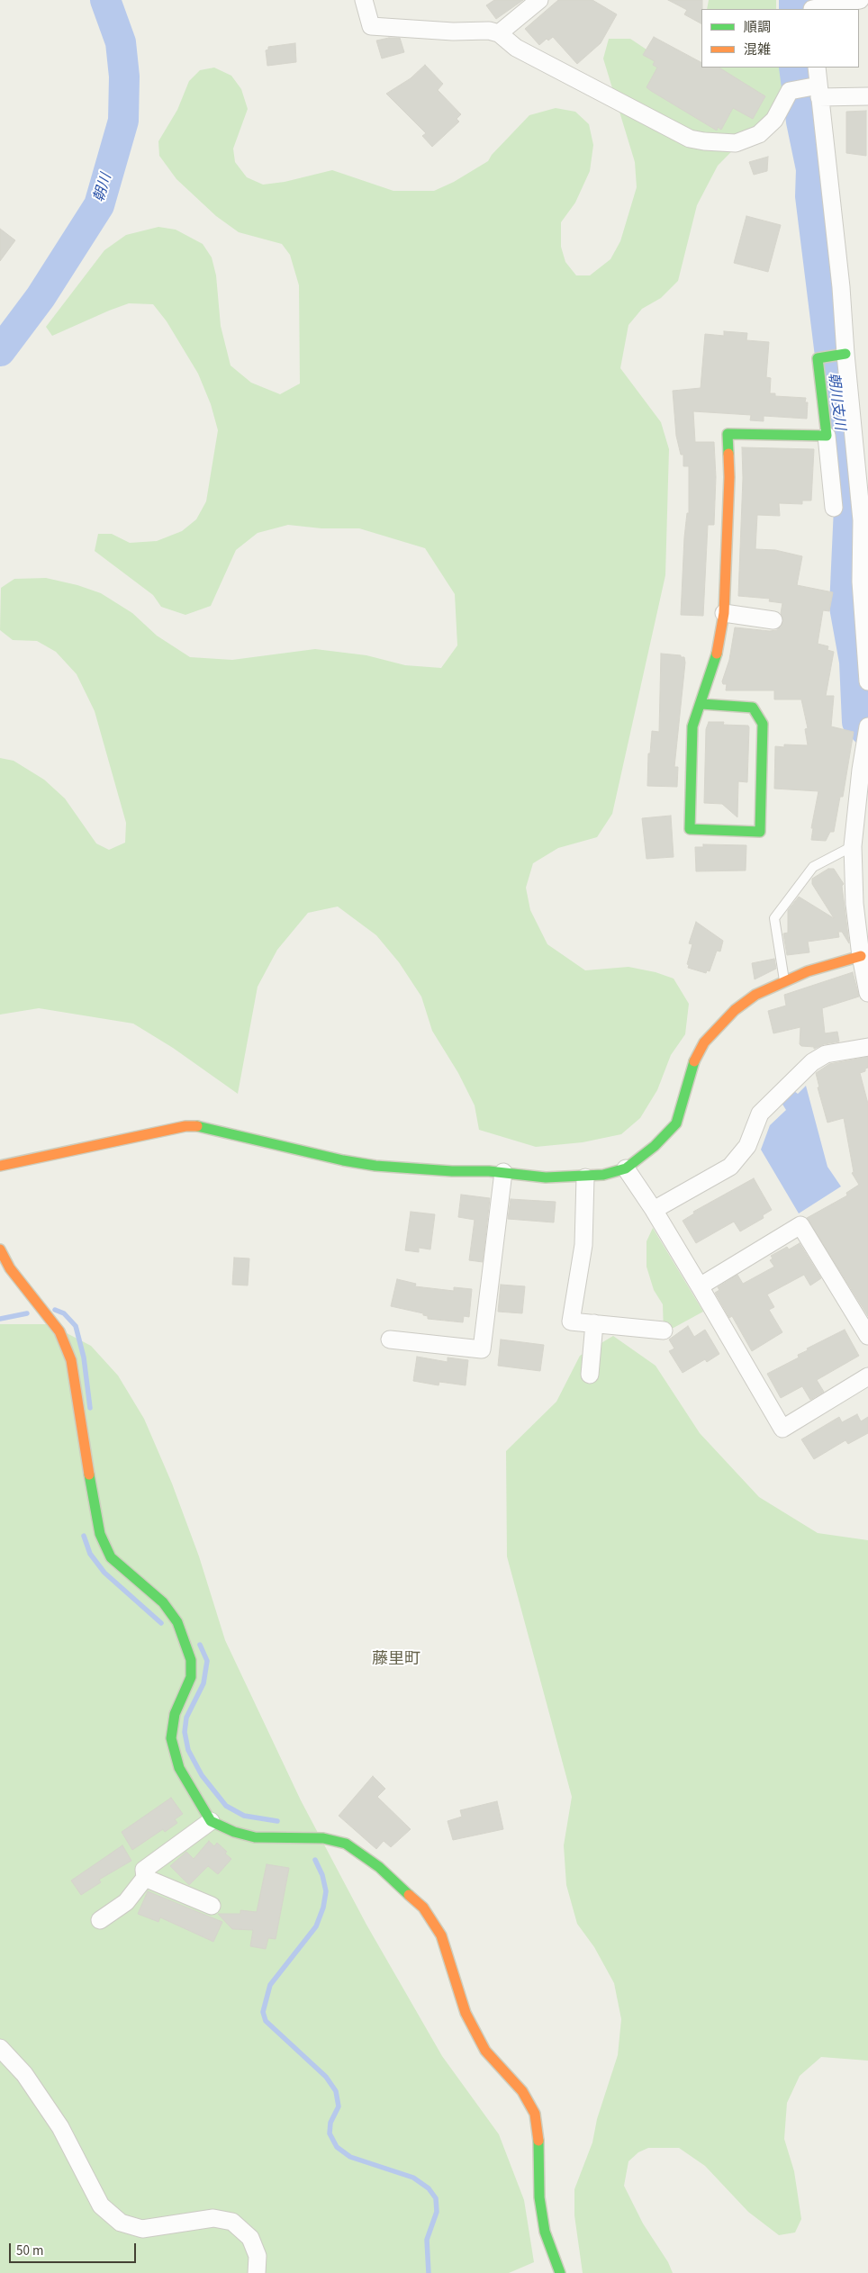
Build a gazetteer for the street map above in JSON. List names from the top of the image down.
{
  "districts": ["藤里町"],
  "water": ["朝川", "朝川支川"],
  "legend": ["順調", "混雑"],
  "scale_bar": "50 m"
}
